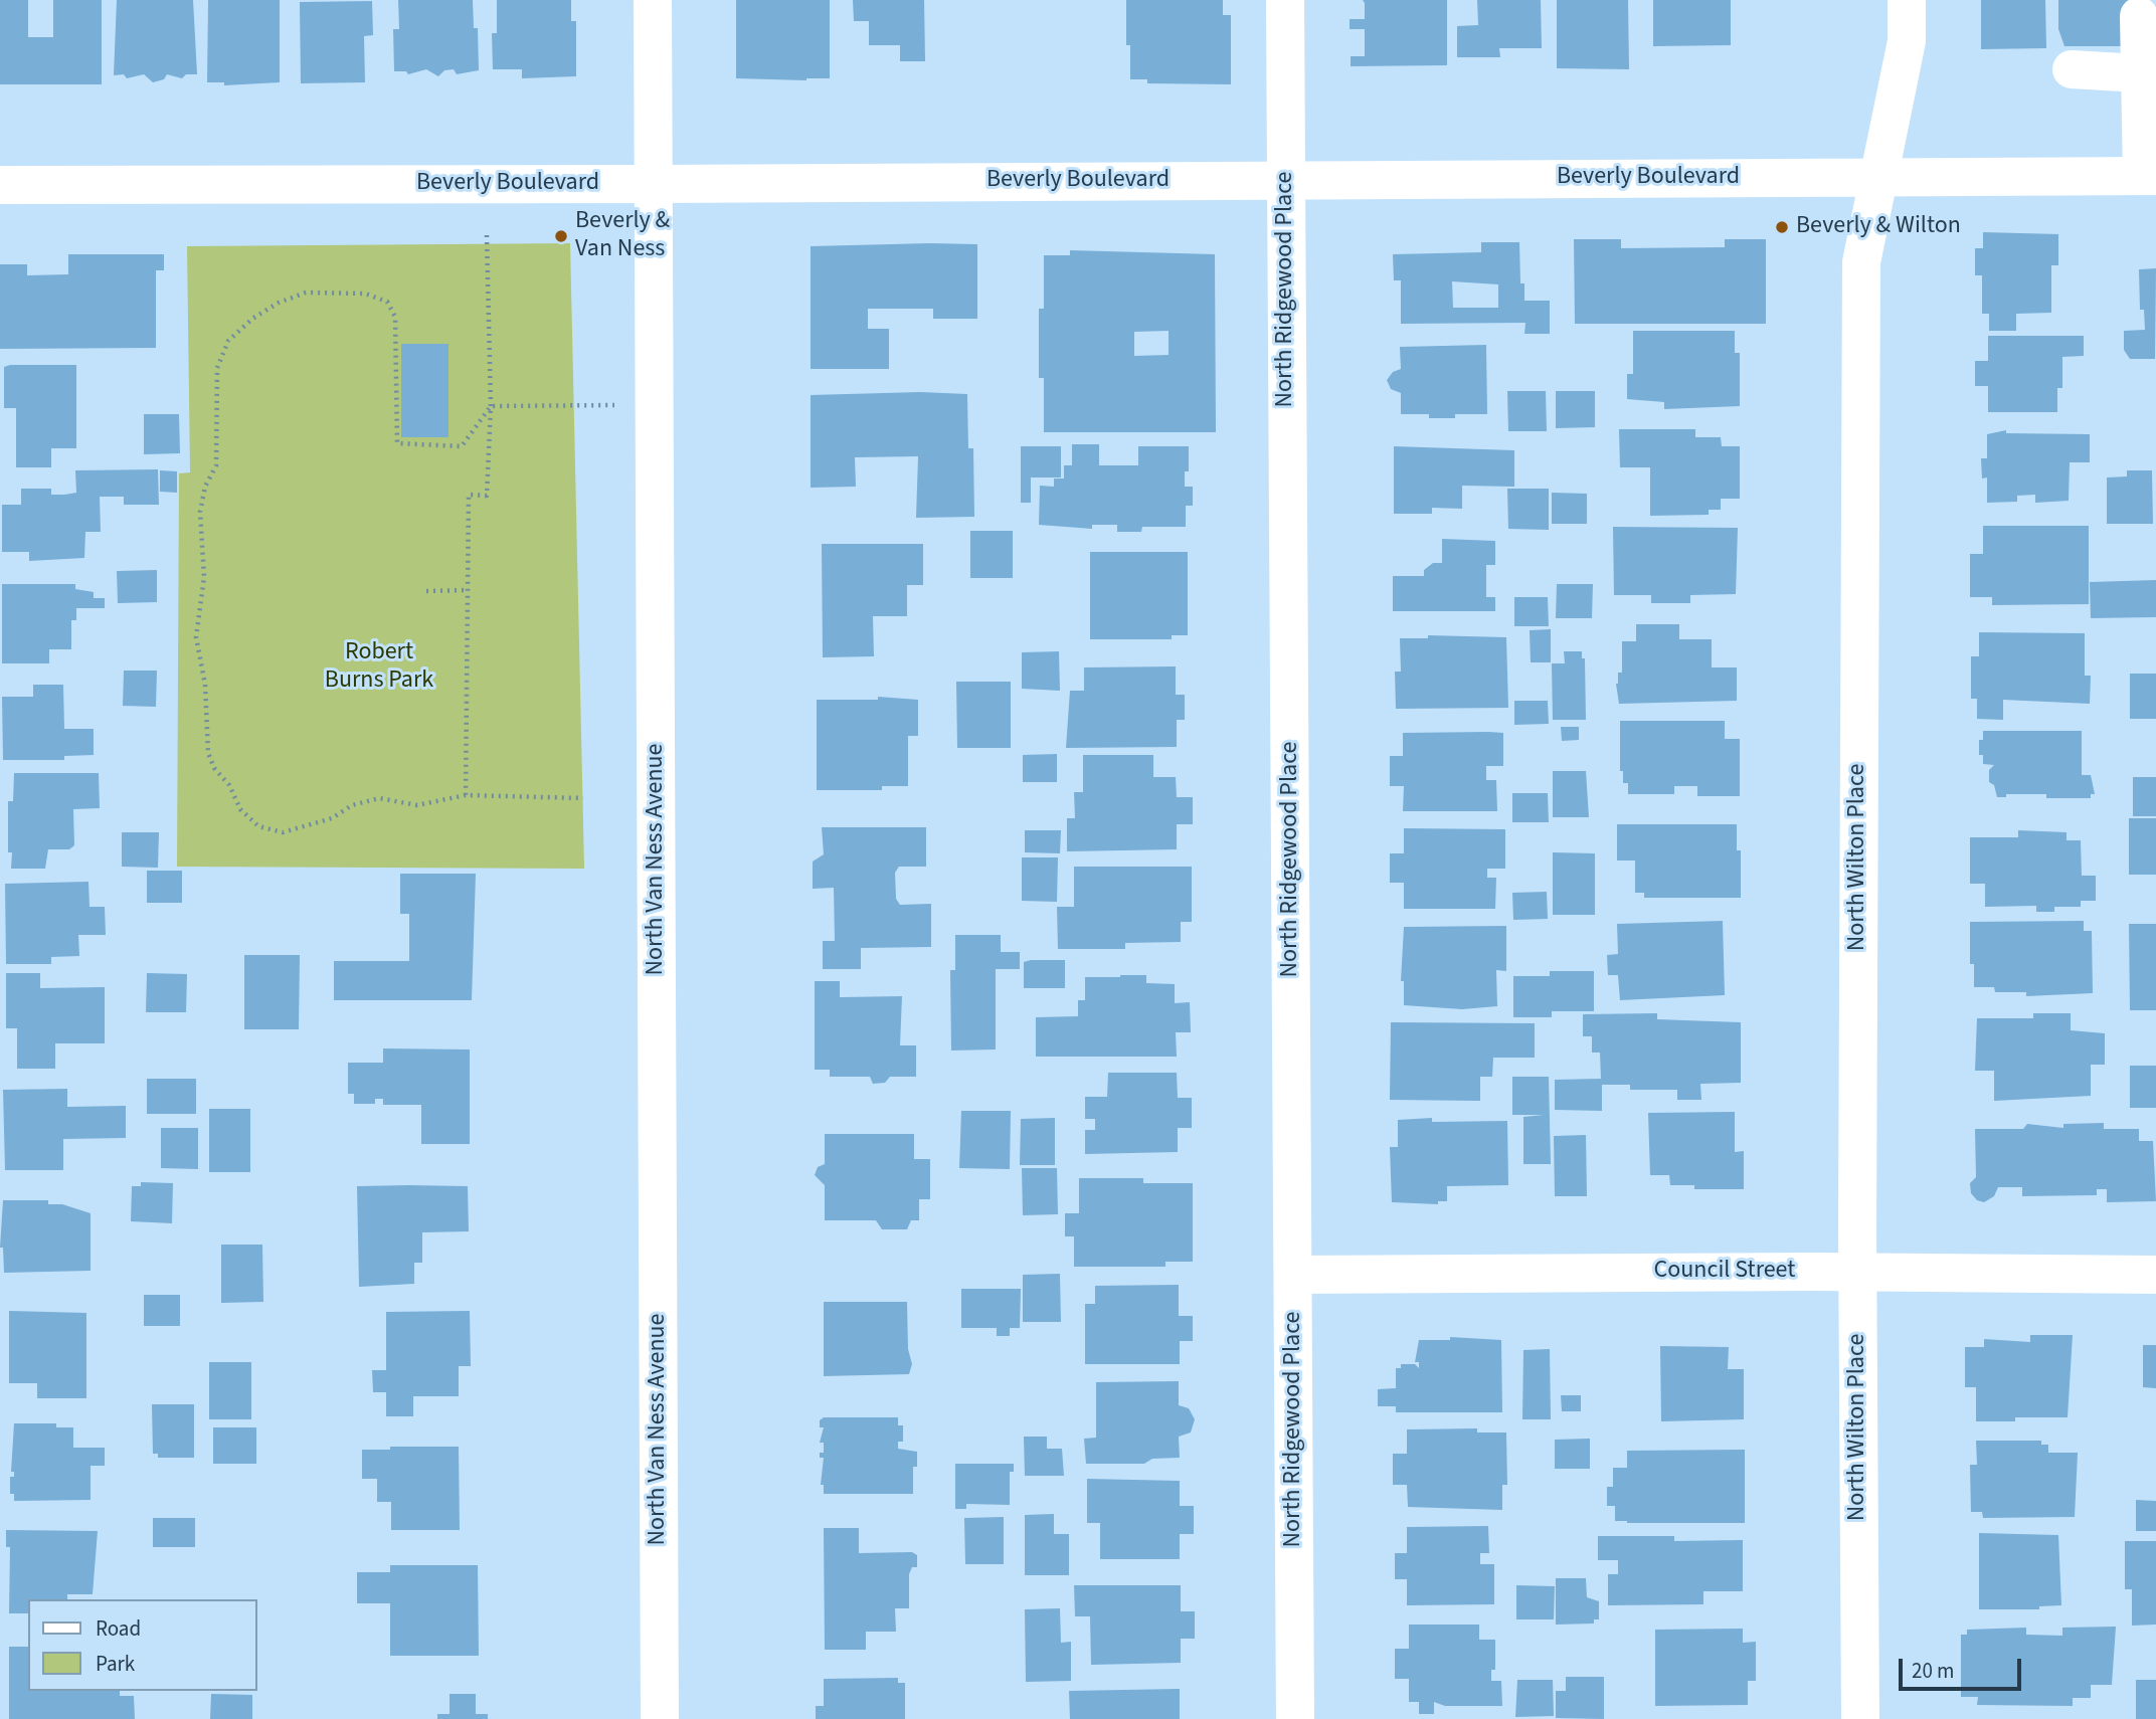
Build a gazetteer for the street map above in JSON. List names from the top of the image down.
{
  "streets": {
    "street": [
      "Beverly Boulevard",
      "North Ridgewood Place",
      "North Wilton Place",
      "North Van Ness Avenue",
      "Council Street"
    ]
  },
  "crossings": [
    ["Beverly Boulevard", "North Ridgewood Place"],
    ["Beverly Boulevard", "North Wilton Place"],
    ["Beverly Boulevard", "North Van Ness Avenue"],
    ["North Ridgewood Place", "Council Street"],
    ["North Wilton Place", "Council Street"]
  ],
  "parks": ["Robert Burns Park"],
  "places": ["Beverly & Wilton", "Beverly & Van Ness"],
  "legend": ["Road", "Park"],
  "scale_bar": "20 m"
}
